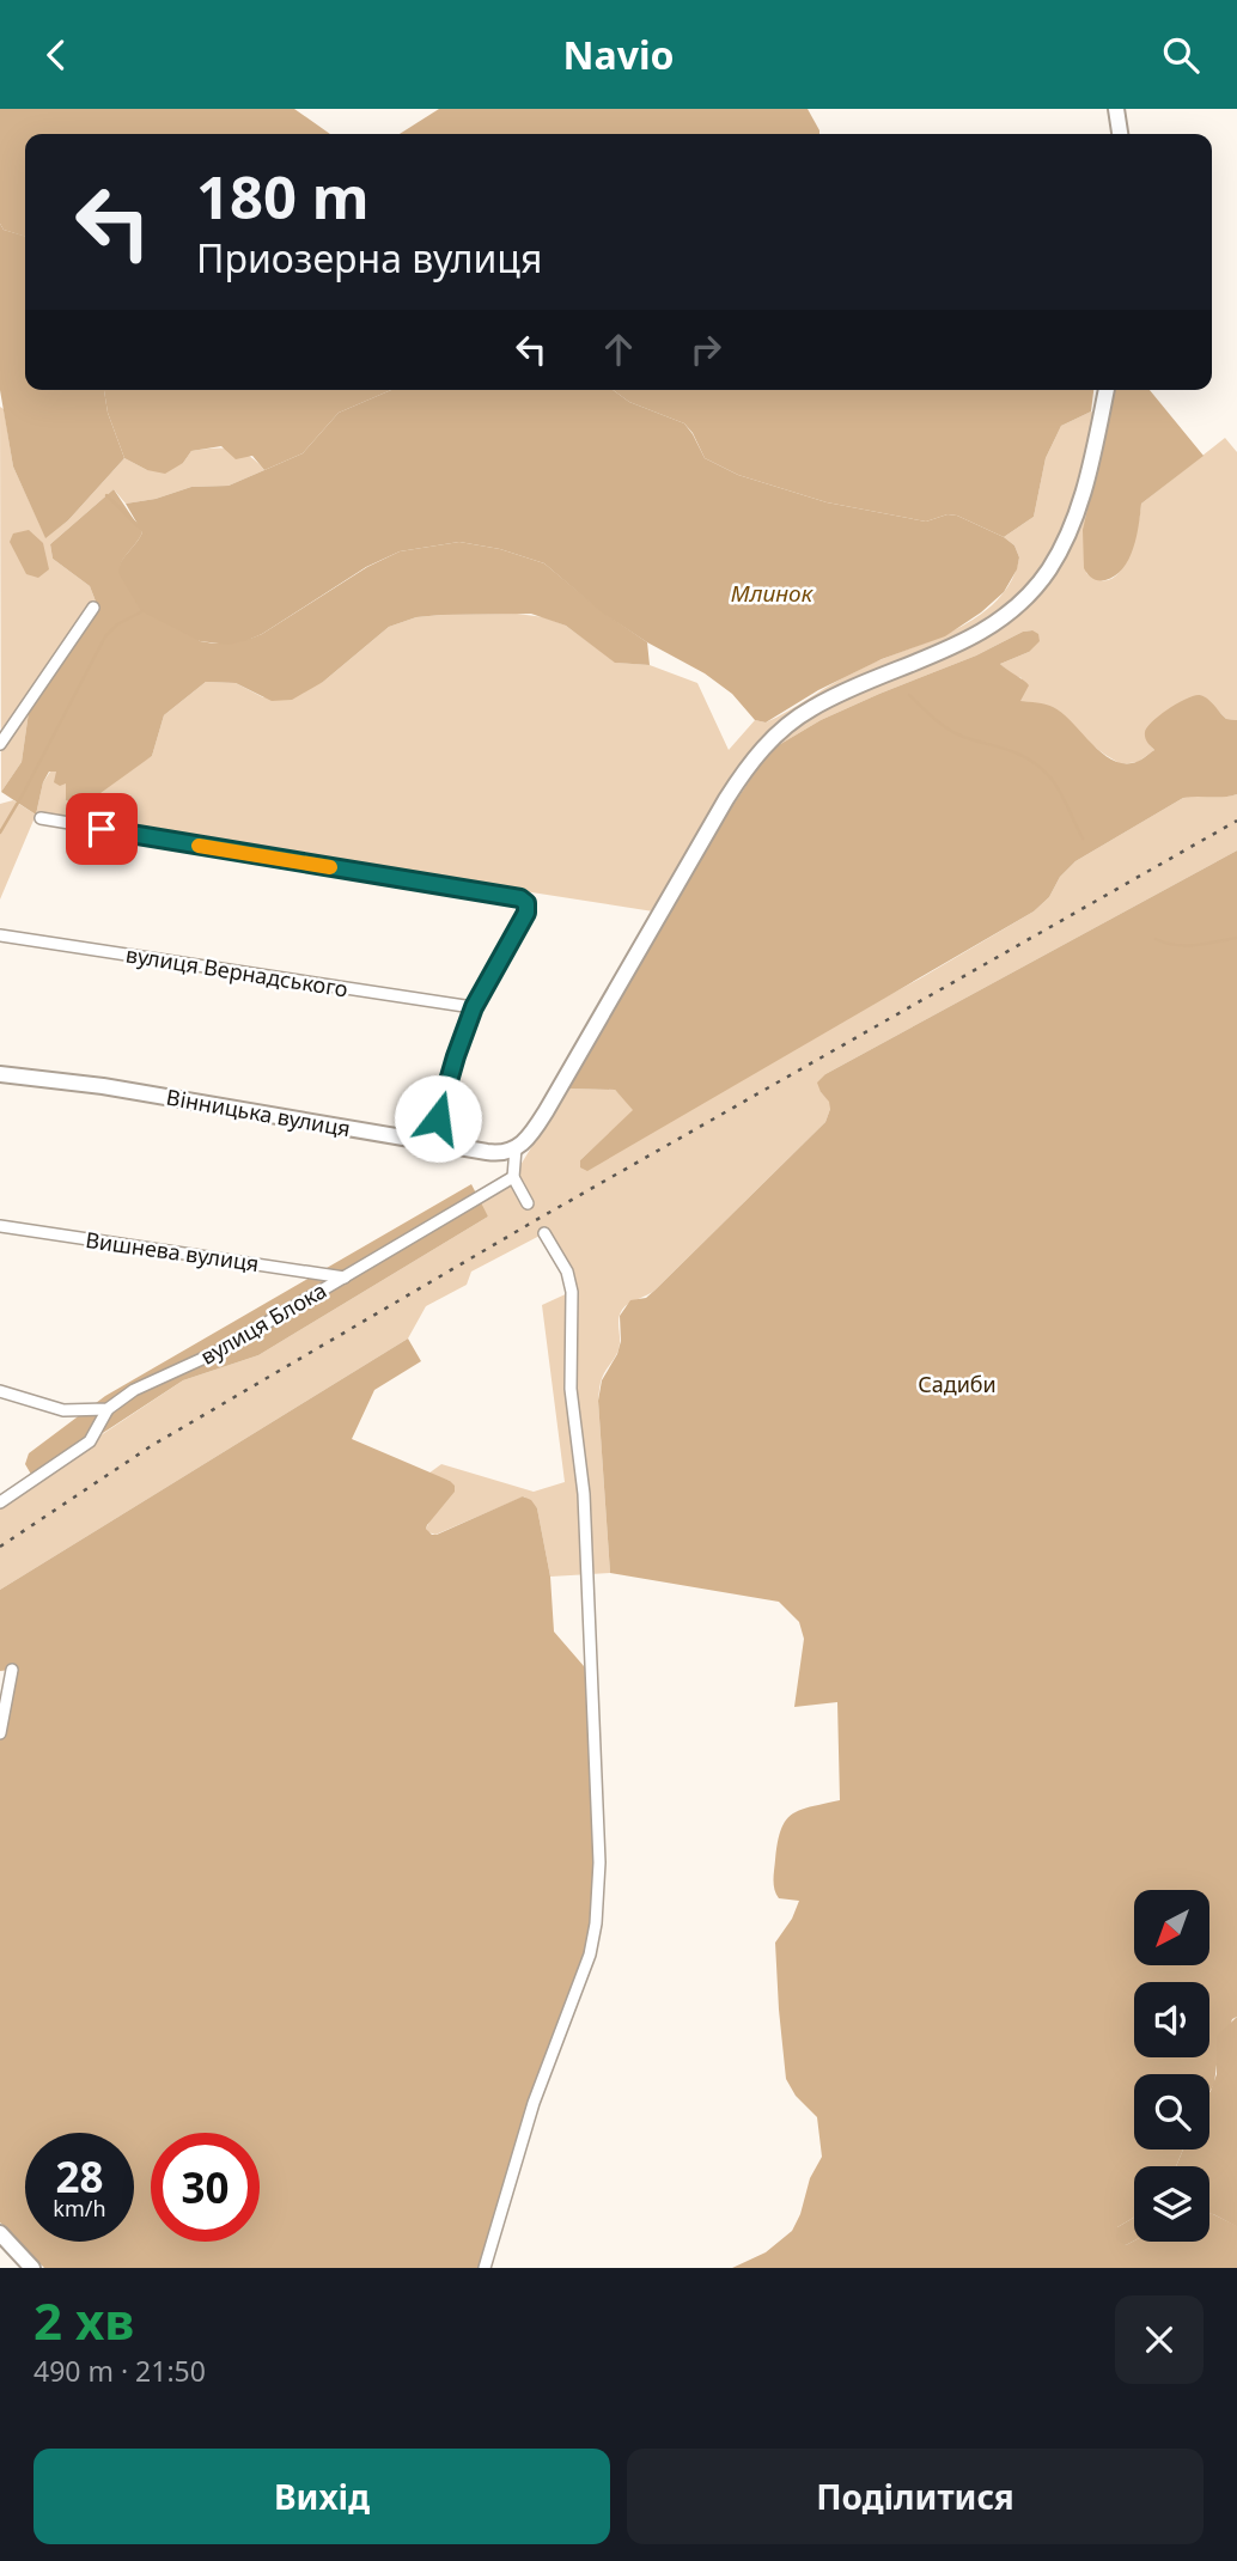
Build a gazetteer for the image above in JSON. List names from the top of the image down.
{
  "streets": {
    "street": [
      "вулиця Вернадського",
      "Вінницька вулиця",
      "Вишнева вулиця",
      "вулиця Блока"
    ]
  },
  "crossings": [
    ["Вишнева вулиця", "вулиця Блока"]
  ],
  "water": ["Млинок"],
  "parks": ["Садиби"],
  "north": "bottom left",
  "page": {
    "header": "Navio",
    "turn": ["180 m", "Приозерна вулиця"],
    "speed": "28 km/h",
    "limit": "30",
    "heading": ["2 хв", "490 m · 21:50"],
    "buttons": ["Вихід", "Поділитися"]
  }
}
